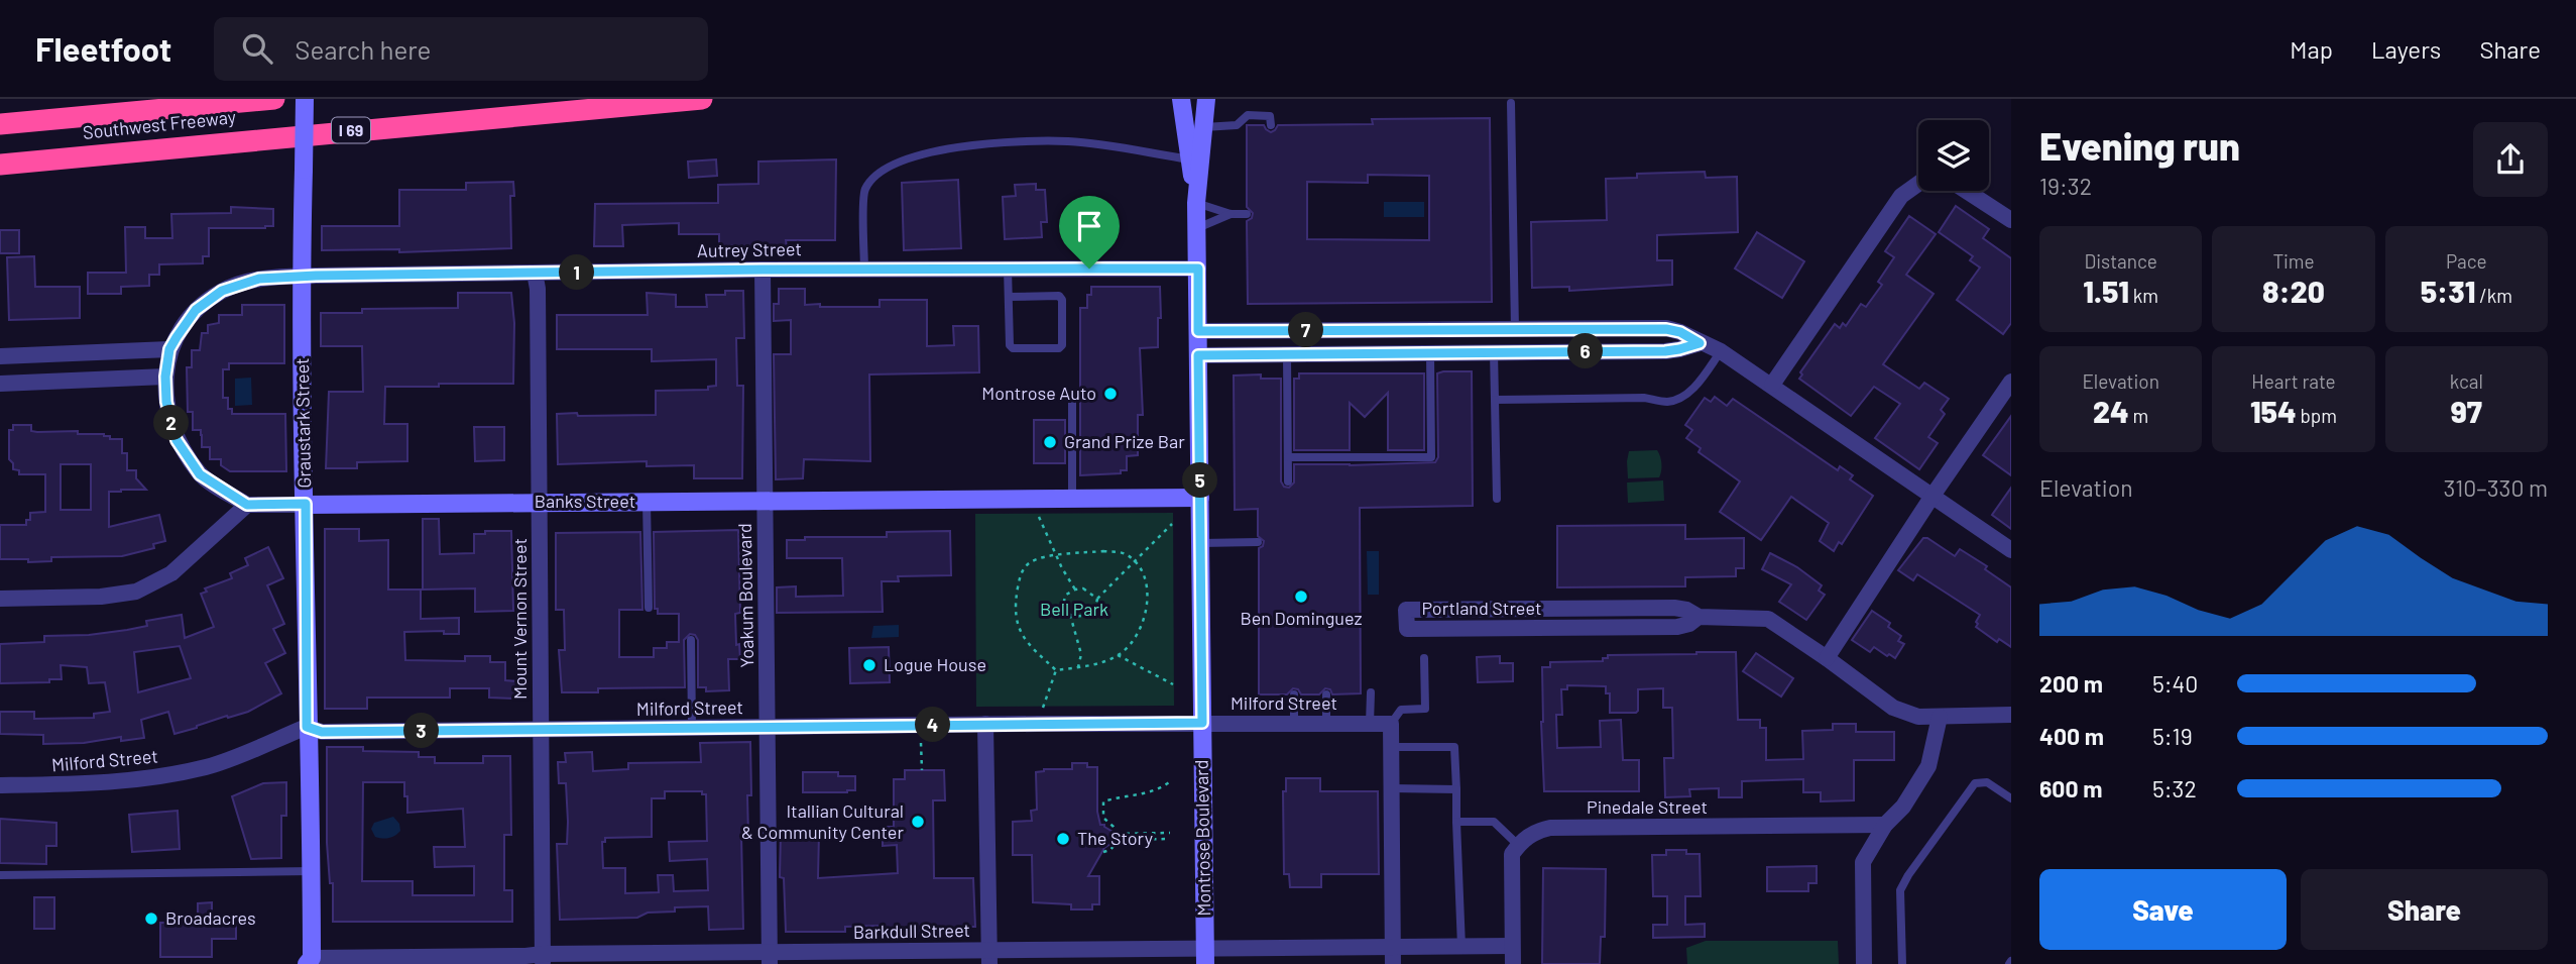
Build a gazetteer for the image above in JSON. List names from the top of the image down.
{
  "streets": {
    "highway": ["Southwest Freeway", "I 69"],
    "street": [
      "Autrey Street",
      "Graustark Street",
      "Banks Street",
      "Yoakum Boulevard",
      "Portland Street",
      "Mount Vernon Street",
      "Milford Street",
      "Pinedale Street",
      "Montrose Boulevard",
      "Barkdull Street"
    ]
  },
  "crossings": [
    ["Autrey Street", "Graustark Street"],
    ["Autrey Street", "Yoakum Boulevard"],
    ["Autrey Street", "Mount Vernon Street"],
    ["Autrey Street", "Montrose Boulevard"],
    ["Graustark Street", "Banks Street"],
    ["Graustark Street", "Milford Street"],
    ["Graustark Street", "Barkdull Street"],
    ["Banks Street", "Yoakum Boulevard"],
    ["Banks Street", "Mount Vernon Street"],
    ["Banks Street", "Montrose Boulevard"],
    ["Yoakum Boulevard", "Milford Street"],
    ["Yoakum Boulevard", "Barkdull Street"],
    ["Mount Vernon Street", "Milford Street"],
    ["Mount Vernon Street", "Barkdull Street"],
    ["Milford Street", "Montrose Boulevard"],
    ["Montrose Boulevard", "Barkdull Street"]
  ],
  "parks": ["Bell Park"],
  "places": [
    "Montrose Auto",
    "Grand Prize Bar",
    "Ben Dominguez",
    "Logue House",
    "Itallian Cultural & Community Center",
    "The Story",
    "Broadacres"
  ],
  "page": {
    "header": "Fleetfoot",
    "search": "Search here",
    "nav": ["Map", "Layers", "Share"],
    "heading": ["Evening run", "19:32"],
    "stats": [
      ["Distance", "1.51 km"],
      ["Time", "8:20"],
      ["Pace", "5:31 /km"],
      ["Elevation", "24 m"],
      ["Heart rate", "154 bpm"],
      ["kcal", "97"]
    ],
    "pins": [
      "1",
      "7",
      "6",
      "2",
      "5",
      "4",
      "3"
    ],
    "chart": ["Elevation", "310–330 m"],
    "list": [
      {
        "name": "200 m",
        "note": "5:40"
      },
      {
        "name": "400 m",
        "note": "5:19"
      },
      {
        "name": "600 m",
        "note": "5:32"
      }
    ],
    "buttons": ["Save", "Share"]
  }
}
